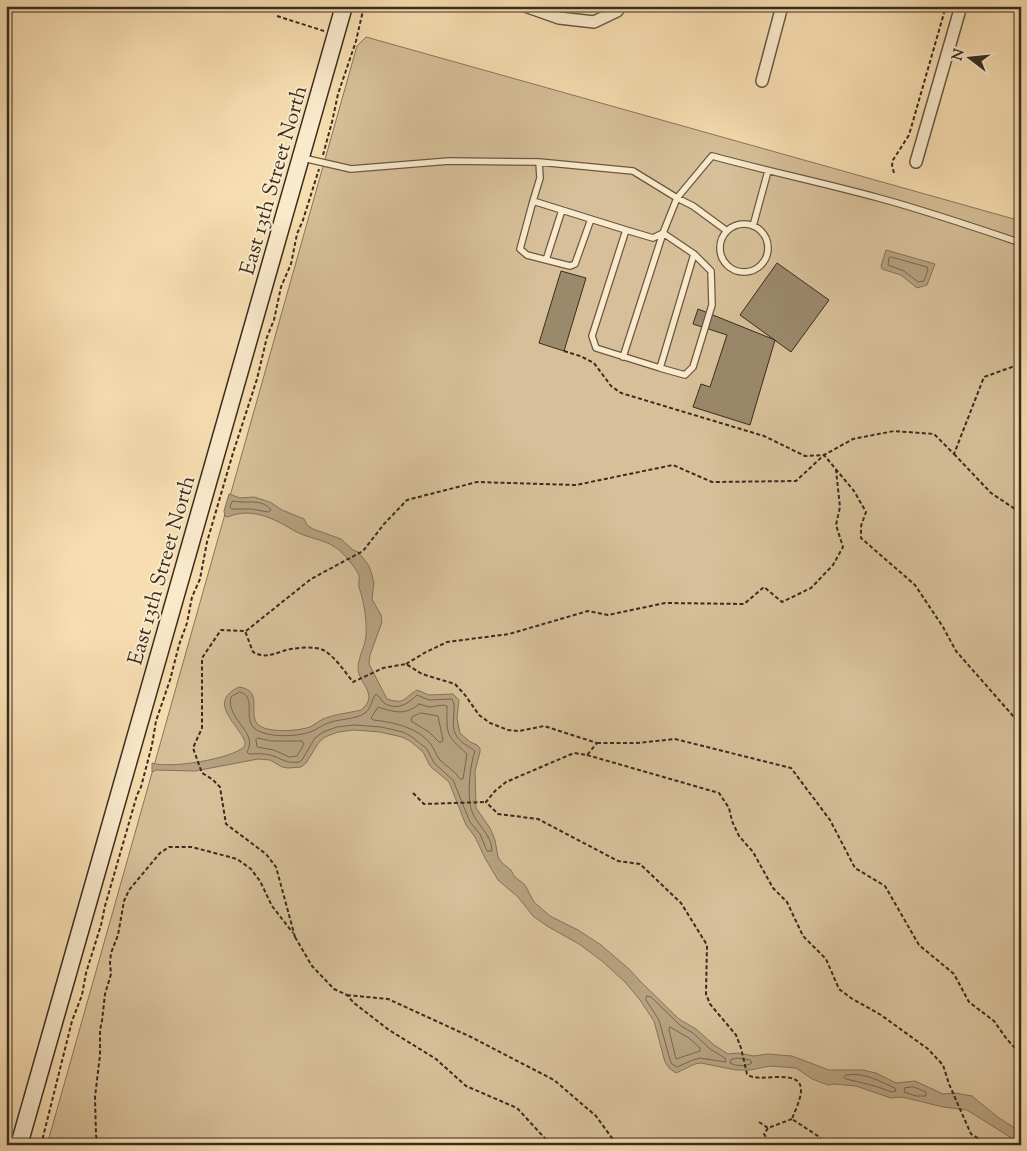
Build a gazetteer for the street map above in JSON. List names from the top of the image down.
{
  "streets": {
    "main road": ["East 13th Street North"]
  },
  "north": "left"
}
